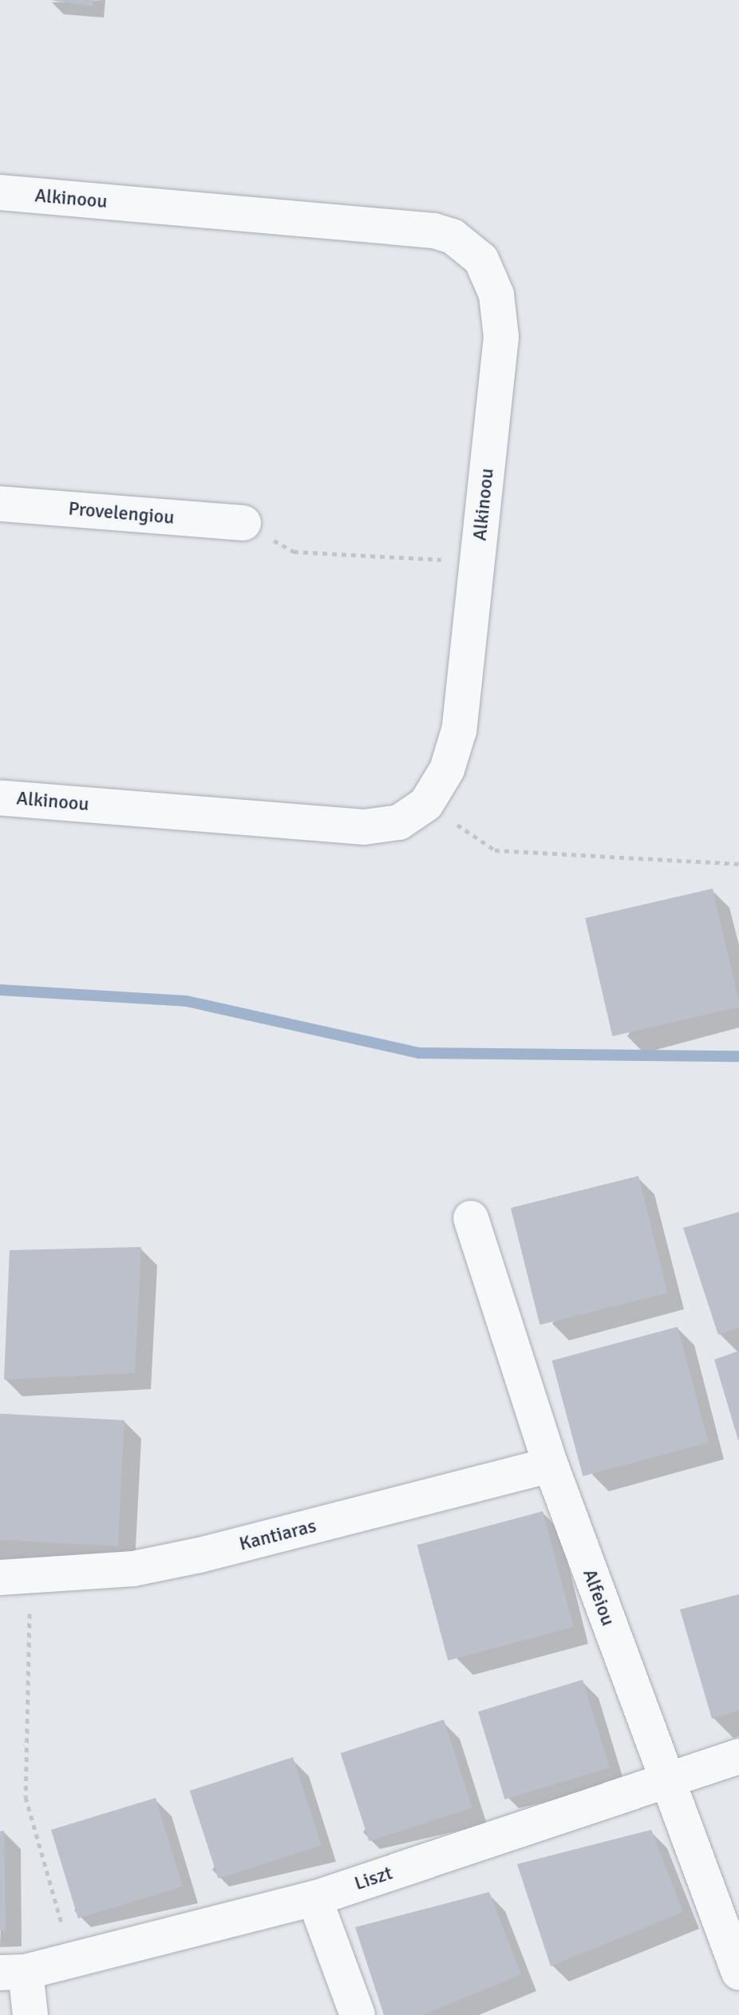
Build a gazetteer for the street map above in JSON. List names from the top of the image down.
{
  "streets": {
    "street": [
      "Alkinoou",
      "Provelengiou",
      "Kantiaras",
      "Alfeiou",
      "Liszt"
    ]
  },
  "crossings": [
    ["Kantiaras", "Alfeiou"],
    ["Alfeiou", "Liszt"]
  ]
}
